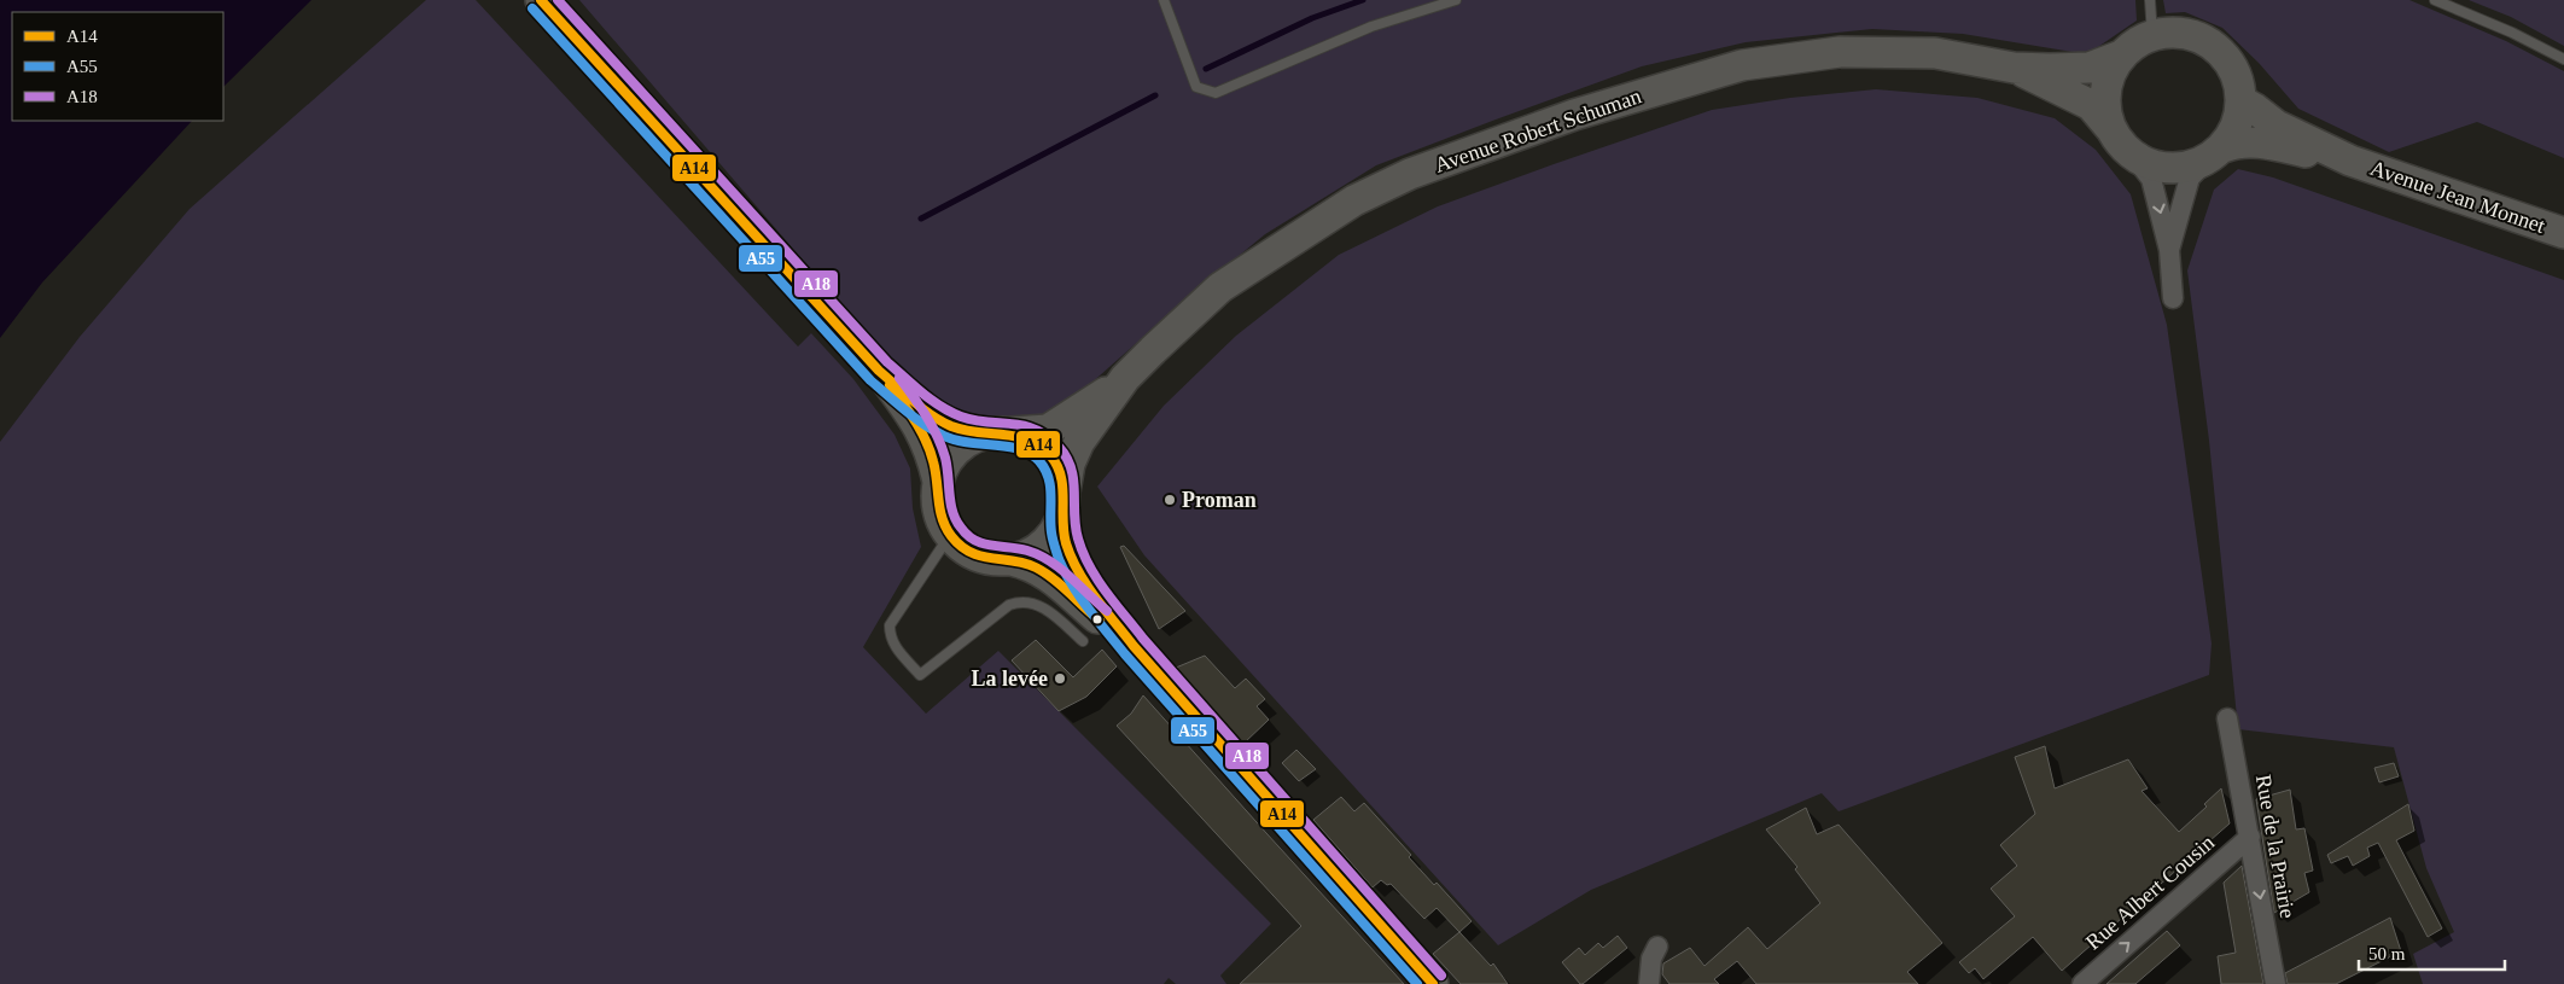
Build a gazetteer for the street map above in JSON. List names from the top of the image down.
{
  "streets": {
    "main road": ["Avenue Robert Schuman", "Avenue Jean Monnet"],
    "street": ["Rue de la Prairie", "Rue Albert Cousin"]
  },
  "crossings": [
    ["Avenue Robert Schuman", "Avenue Jean Monnet"],
    ["Rue de la Prairie", "Rue Albert Cousin"]
  ],
  "one_way": ["Rue de la Prairie", "Rue Albert Cousin"],
  "places": ["Proman", "La levée"],
  "lines": ["transit line A14", "transit line A18", "transit line A55"],
  "legend": ["A14", "A55", "A18"],
  "scale_bar": "50 m"
}
